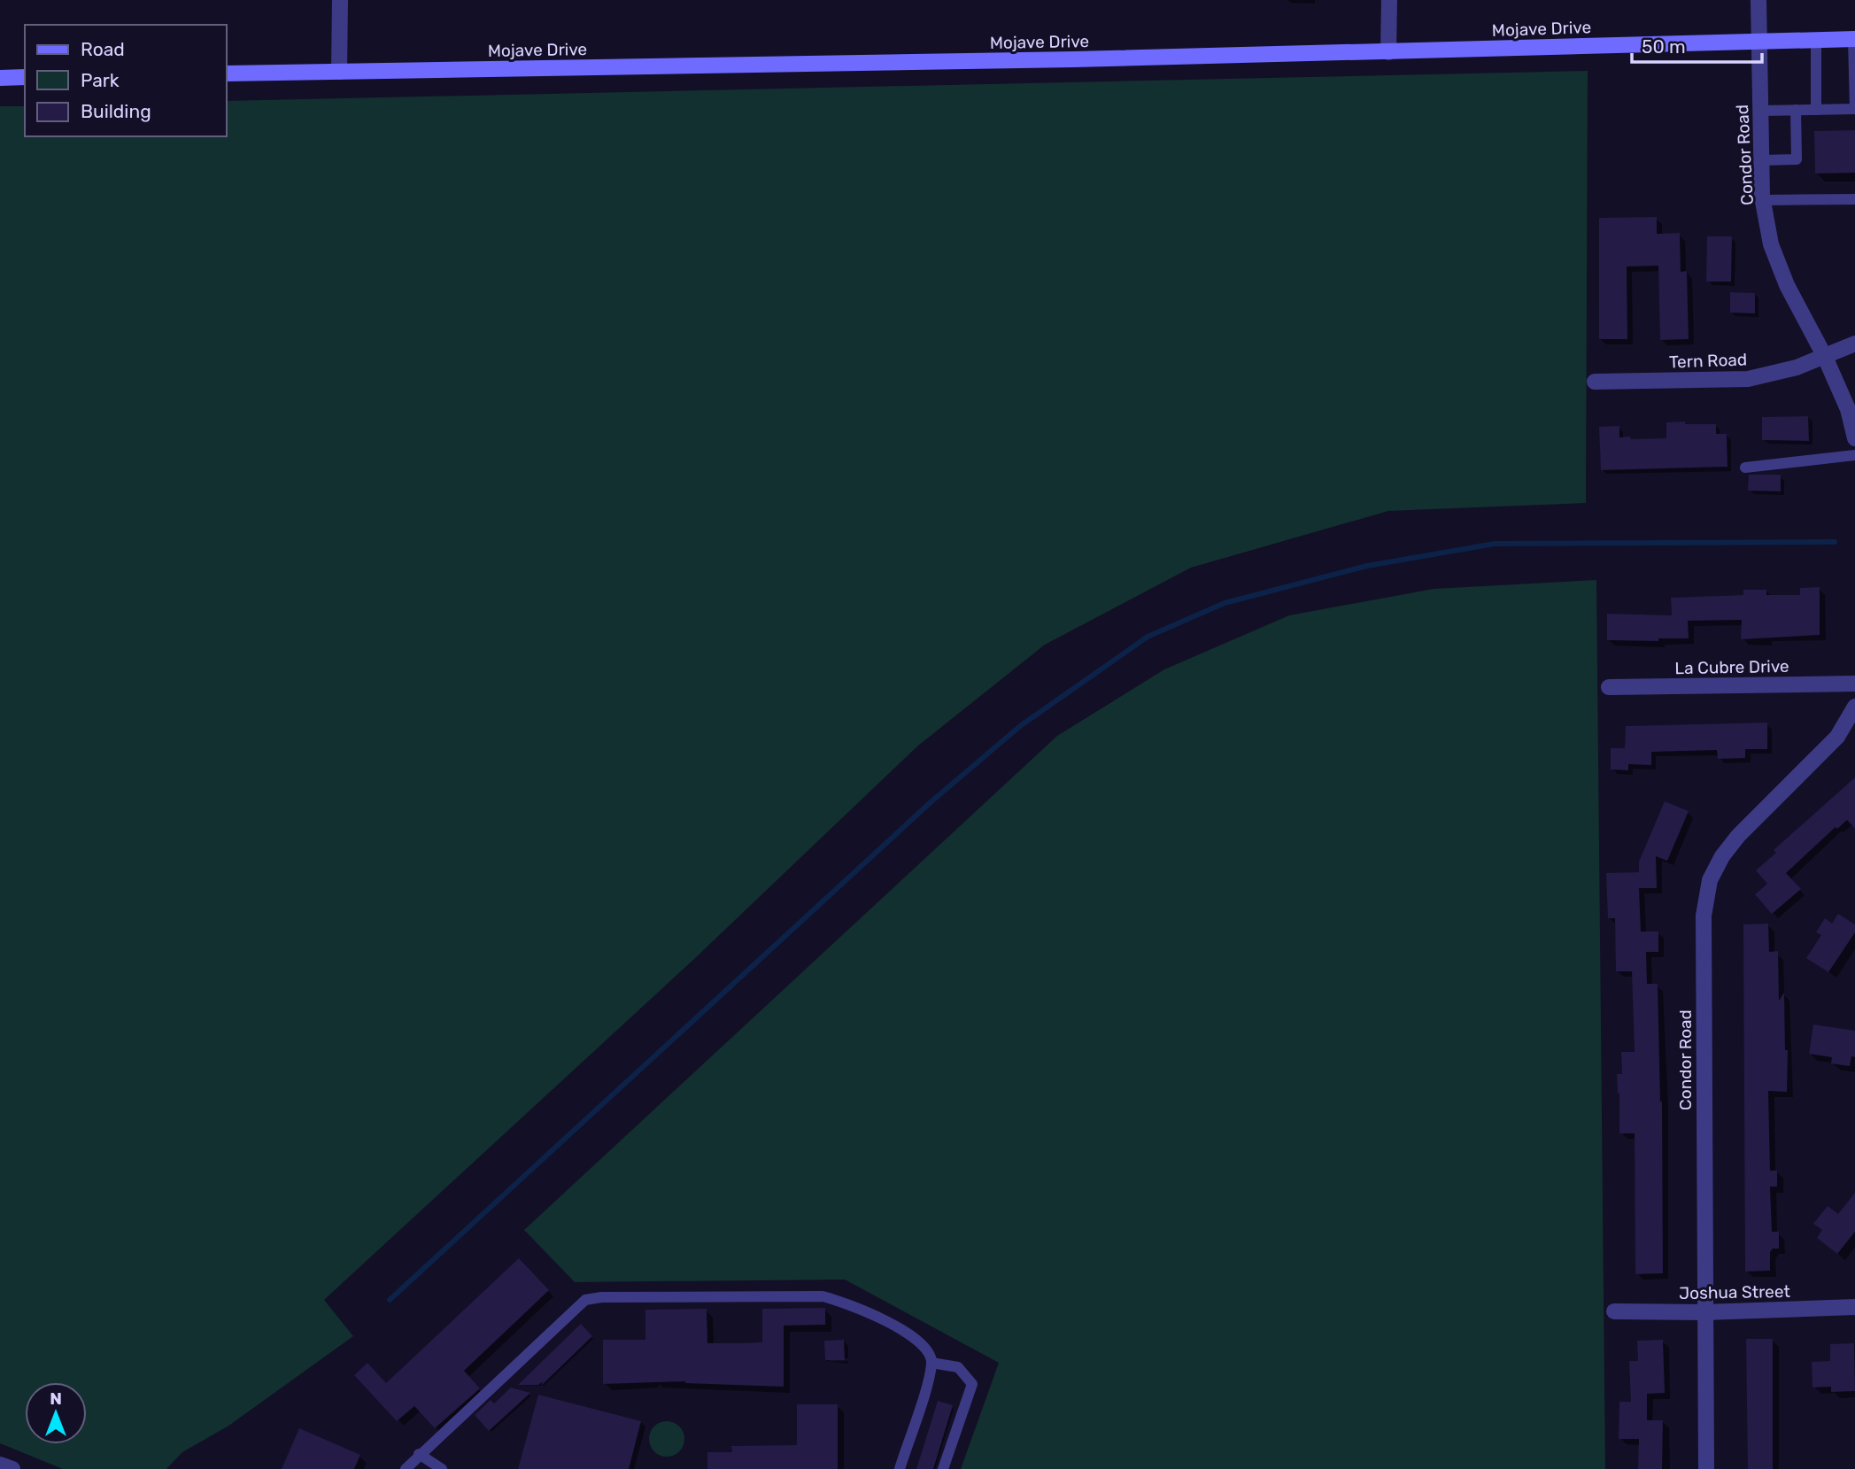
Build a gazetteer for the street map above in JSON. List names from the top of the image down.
{
  "streets": {
    "main road": ["Mojave Drive"],
    "street": [
      "Condor Road",
      "Tern Road",
      "La Cubre Drive",
      "Joshua Street"
    ]
  },
  "crossings": [
    ["Mojave Drive", "Condor Road"],
    ["Condor Road", "Tern Road"],
    ["Condor Road", "Joshua Street"]
  ],
  "legend": ["Road", "Park", "Building"],
  "scale_bar": "50 m",
  "north": "top"
}
